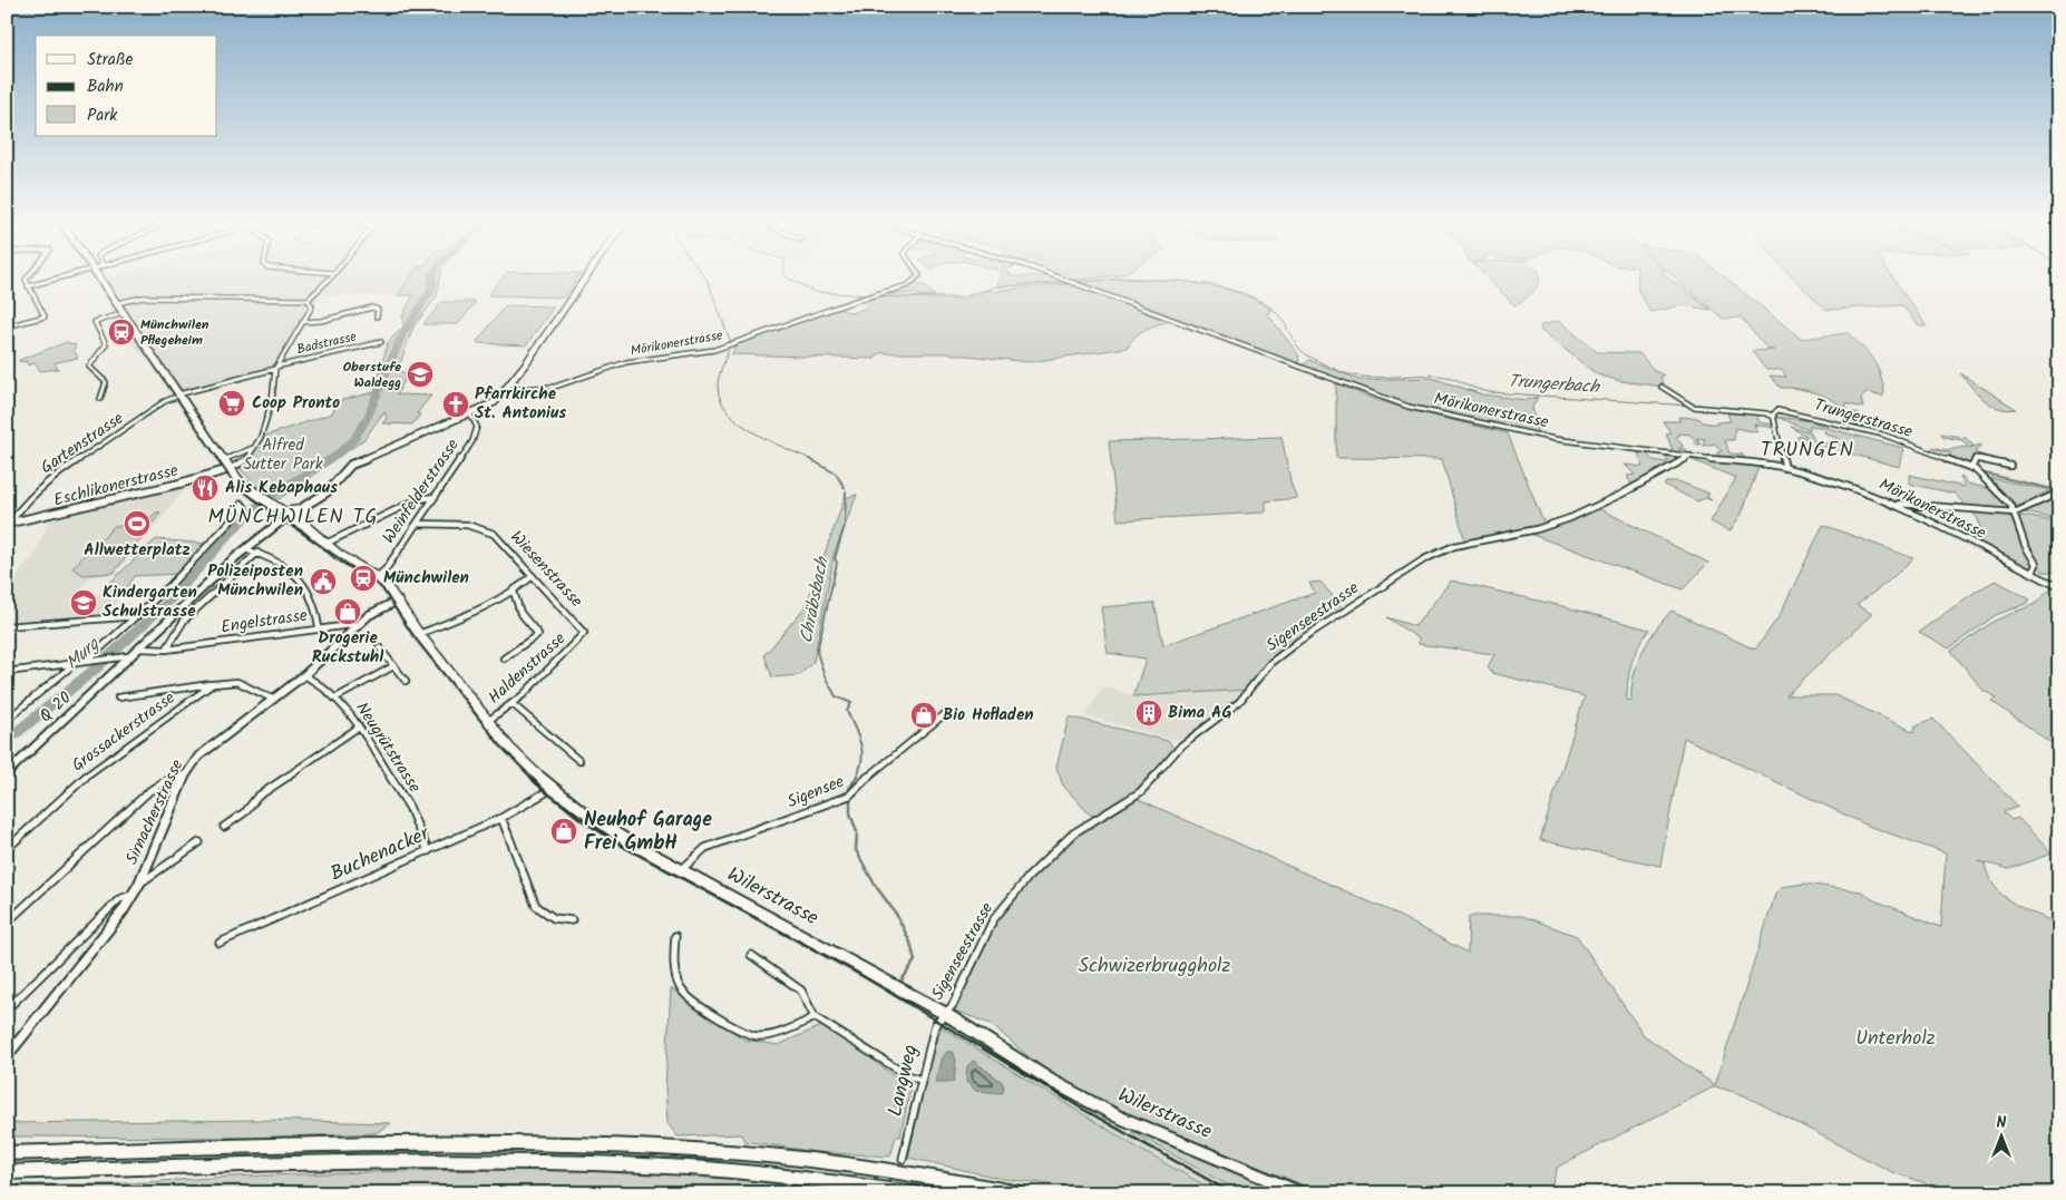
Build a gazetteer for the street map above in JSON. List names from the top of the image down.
{
  "streets": {
    "main road": [
      "Eschlikonerstrasse",
      "Weinfelderstrasse",
      "Q 20",
      "Sirnacherstrasse",
      "Wilerstrasse"
    ],
    "street": [
      "Badstrasse",
      "Mörikonerstrasse",
      "Trungerstrasse",
      "Gartenstrasse",
      "Wiesenstrasse",
      "Sigenseestrasse",
      "Engelstrasse",
      "Haldenstrasse",
      "Grossackerstrasse",
      "Neugrütstrasse",
      "Sigensee",
      "Buchenacker",
      "Langweg"
    ]
  },
  "crossings": [
    ["Badstrasse", "Gartenstrasse"],
    ["Badstrasse", "Wilerstrasse"],
    ["Mörikonerstrasse", "Weinfelderstrasse"],
    ["Mörikonerstrasse", "Sigenseestrasse"],
    ["Gartenstrasse", "Eschlikonerstrasse"],
    ["Gartenstrasse", "Wilerstrasse"],
    ["Eschlikonerstrasse", "Wilerstrasse"],
    ["Weinfelderstrasse", "Wiesenstrasse"],
    ["Weinfelderstrasse", "Q 20"],
    ["Weinfelderstrasse", "Wilerstrasse"],
    ["Wiesenstrasse", "Haldenstrasse"],
    ["Sigenseestrasse", "Wilerstrasse"],
    ["Sigenseestrasse", "Langweg"],
    ["Engelstrasse", "Q 20"],
    ["Engelstrasse", "Sirnacherstrasse"],
    ["Haldenstrasse", "Wilerstrasse"],
    ["Q 20", "Wilerstrasse"],
    ["Neugrütstrasse", "Sirnacherstrasse"],
    ["Neugrütstrasse", "Buchenacker"],
    ["Sigensee", "Wilerstrasse"],
    ["Sirnacherstrasse", "Wilerstrasse"],
    ["Buchenacker", "Wilerstrasse"],
    ["Wilerstrasse", "Langweg"]
  ],
  "districts": ["TRUNGEN", "MÜNCHWILEN TG"],
  "water": ["Trungerbach", "Chräbsbach", "Murg"],
  "parks": ["Alfred Sutter Park", "Schwizerbruggholz", "Unterholz"],
  "places": {
    "station": ["Münchwilen Pflegeheim", "Münchwilen"],
    "school or university": ["Oberstufe Waldegg", "Kindergarten Schulstrasse"],
    "supermarket": ["Coop Pronto"],
    "church": ["Pfarrkirche St. Antonius"],
    "restaurant": ["Alis Kebaphaus"],
    "sports": ["Allwetterplatz"],
    "public building": ["Polizeiposten Münchwilen"],
    "shop": ["Drogerie Ruckstuhl", "Bio Hofladen", "Neuhof Garage Frei GmbH"],
    "building": ["Bima AG"]
  },
  "legend": ["Straße", "Bahn", "Park"],
  "north": "top"
}
